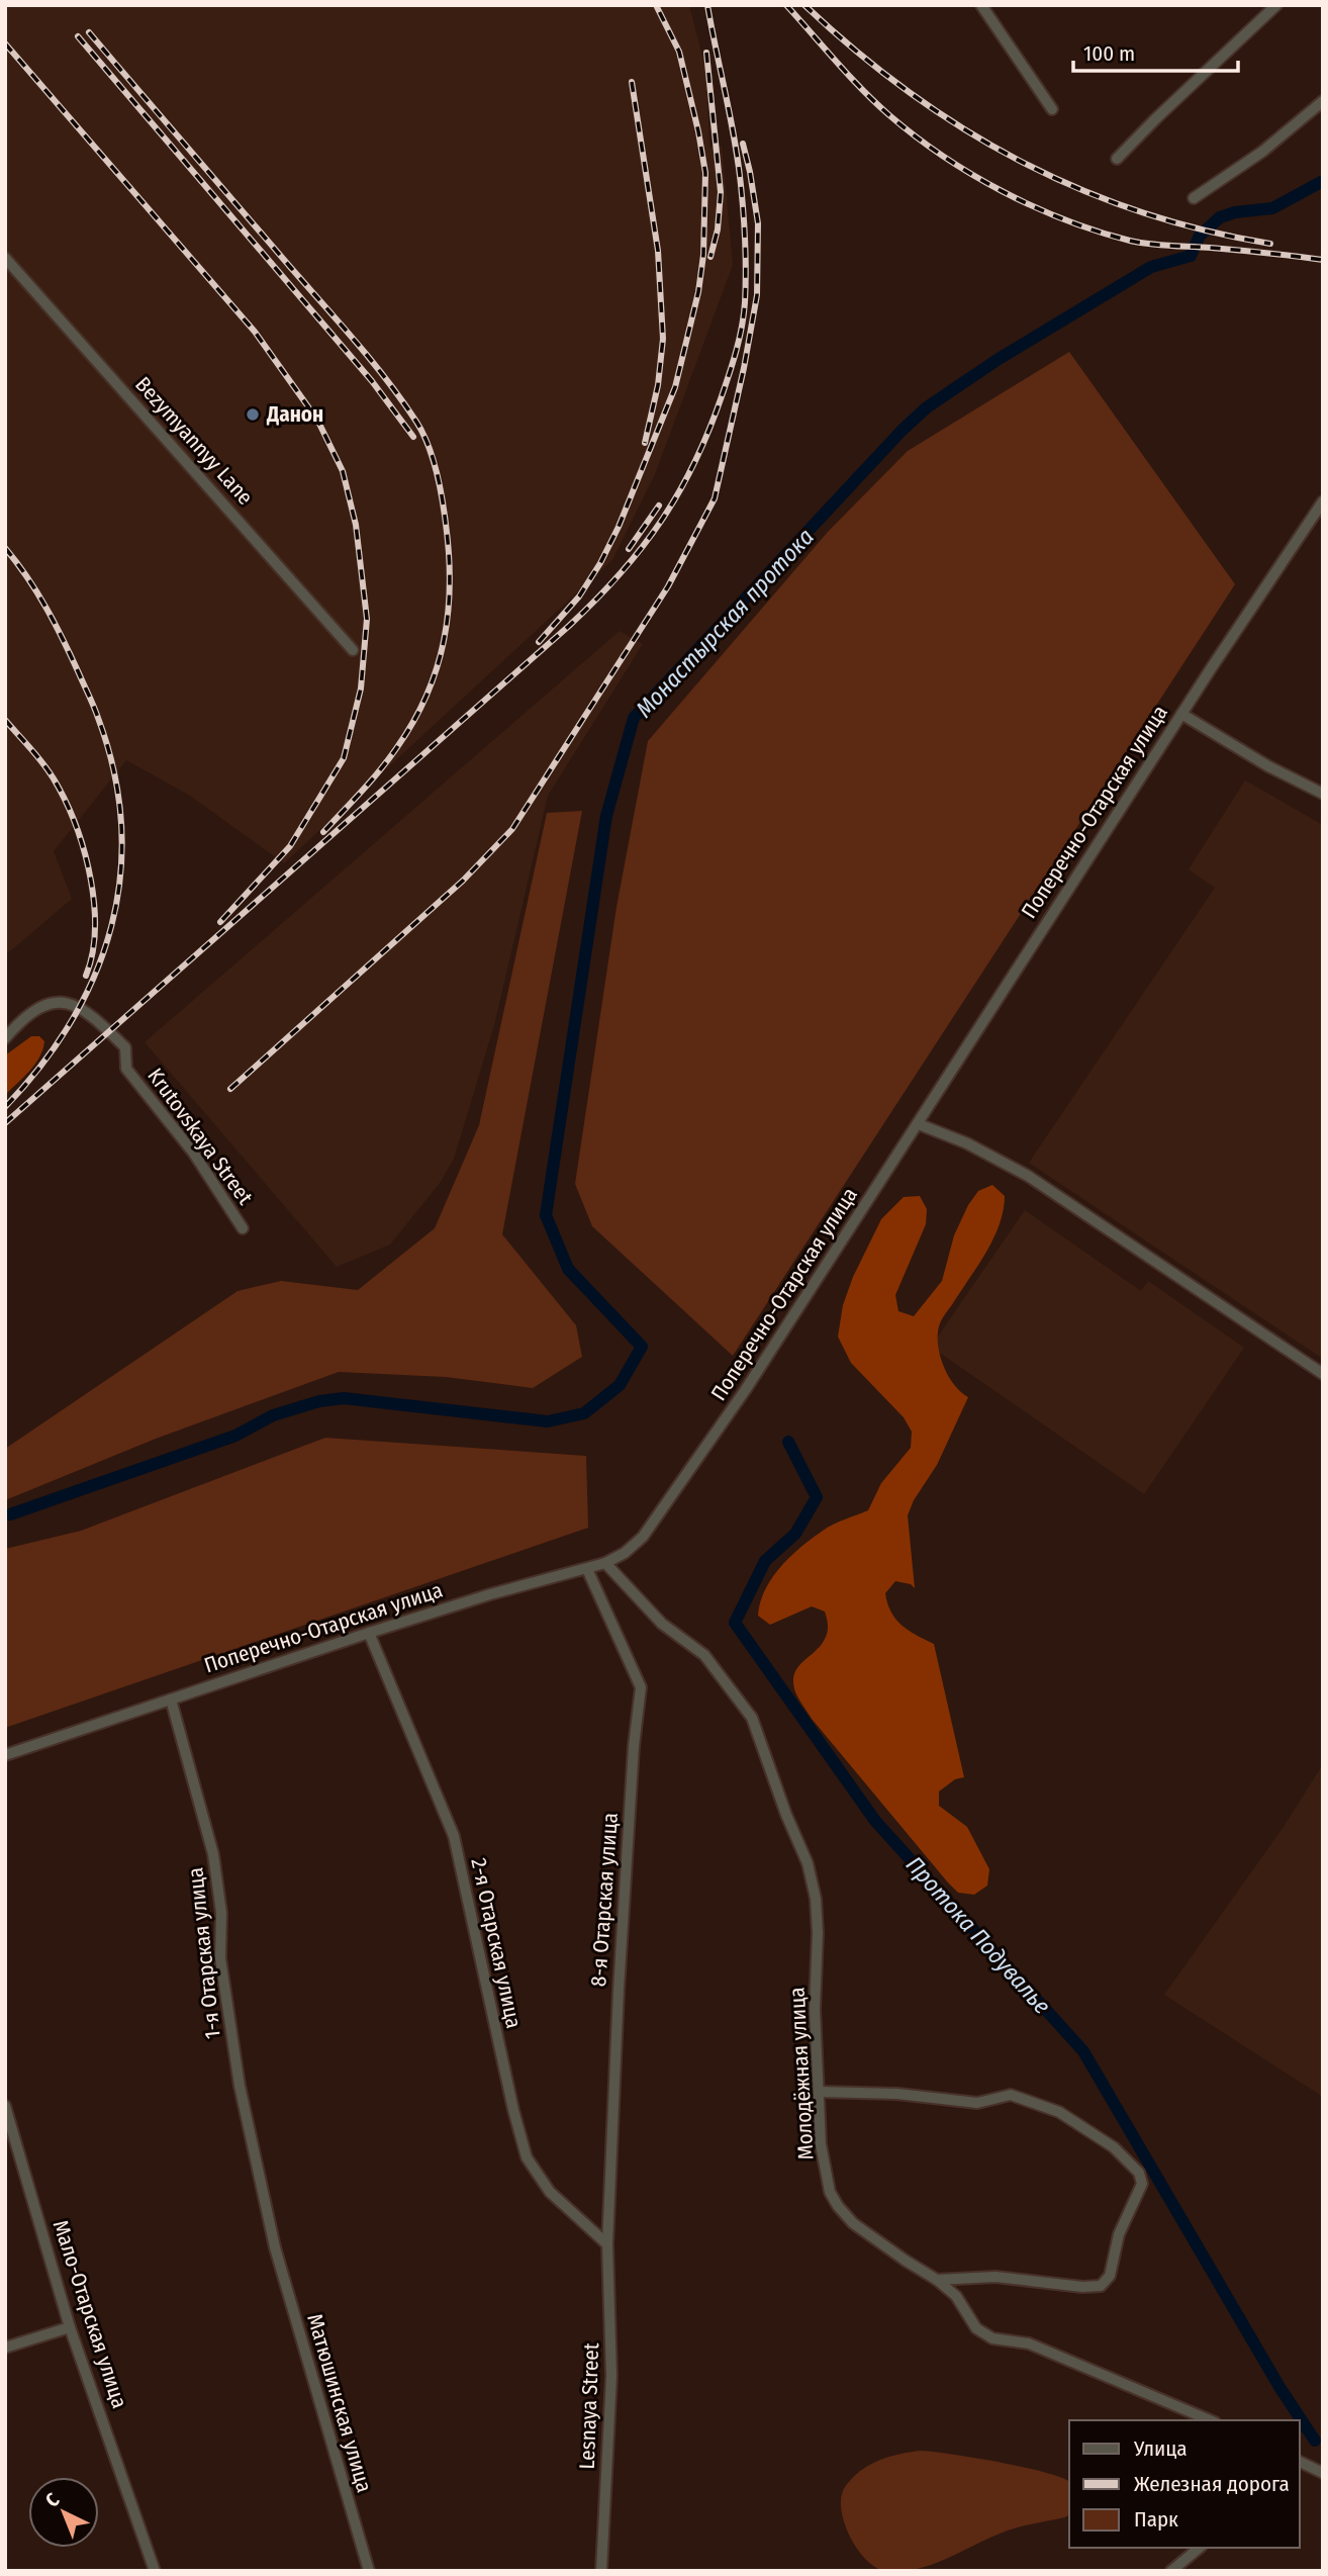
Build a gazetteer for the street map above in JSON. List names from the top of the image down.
{
  "streets": {
    "street": [
      "Bezymyannyy Lane",
      "Поперечно-Отарская улица",
      "Krutovskaya Street",
      "8-я Отарская улица",
      "2-я Отарская улица",
      "1-я Отарская улица",
      "Молодёжная улица",
      "Мало-Отарская улица",
      "Матюшинская улица",
      "Lesnaya Street"
    ]
  },
  "crossings": [
    ["Поперечно-Отарская улица", "8-я Отарская улица"],
    ["Поперечно-Отарская улица", "2-я Отарская улица"],
    ["Поперечно-Отарская улица", "1-я Отарская улица"],
    ["Поперечно-Отарская улица", "Молодёжная улица"],
    ["8-я Отарская улица", "2-я Отарская улица"],
    ["8-я Отарская улица", "Lesnaya Street"],
    ["2-я Отарская улица", "Lesnaya Street"],
    ["1-я Отарская улица", "Матюшинская улица"]
  ],
  "water": ["Монастырская протока", "Протока Подувалье"],
  "places": ["Данон"],
  "legend": ["Улица", "Железная дорога", "Парк"],
  "scale_bar": "100 m",
  "north": "top left"
}
